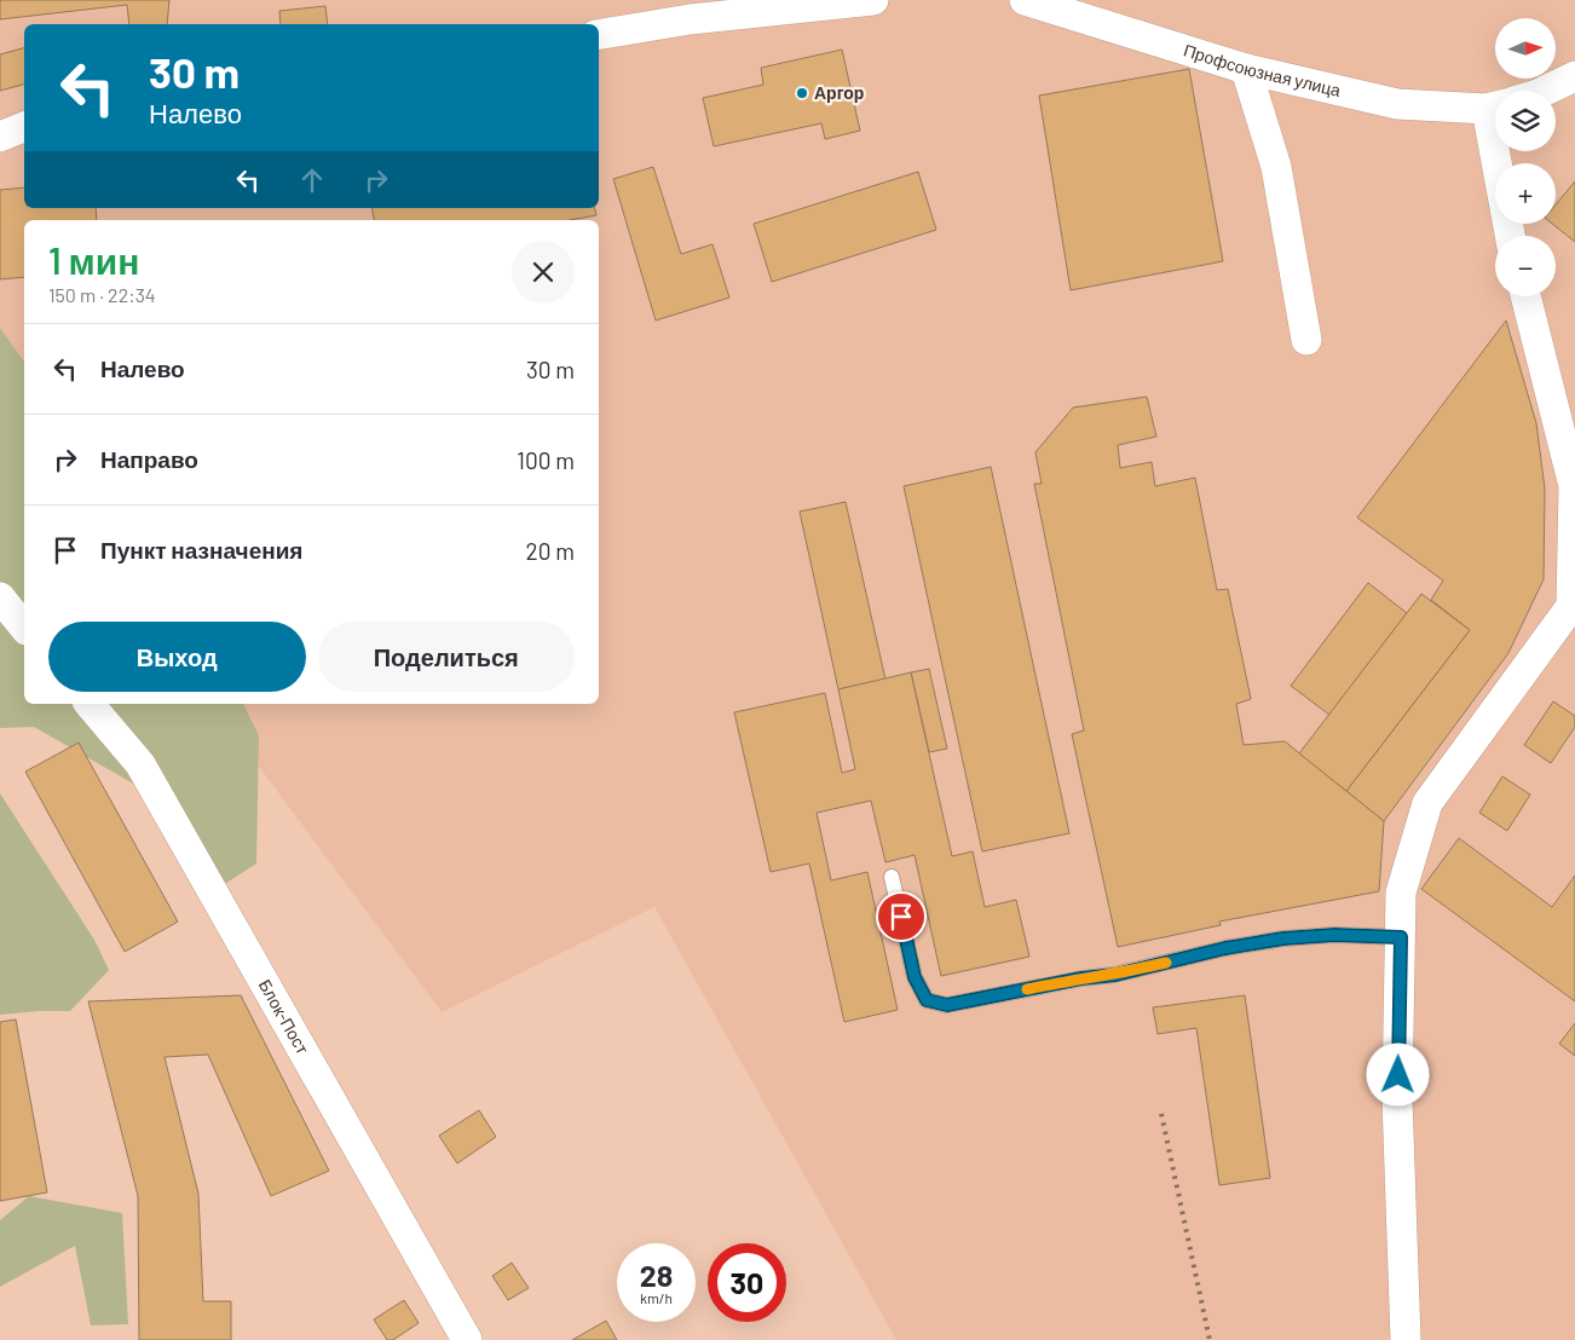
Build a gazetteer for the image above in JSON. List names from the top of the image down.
{
  "streets": {
    "street": ["Профсоюзная улица", "Блок-Пост"]
  },
  "places": ["Аргор"],
  "north": "right",
  "page": {
    "map_buttons": ["+", "−"],
    "turn": ["30 m", "Налево"],
    "heading": ["1 мин", "150 m · 22:34"],
    "list": [
      {
        "name": "Налево",
        "value": "30 m"
      },
      {
        "name": "Направо",
        "value": "100 m"
      },
      {
        "name": "Пункт назначения",
        "value": "20 m"
      }
    ],
    "buttons": ["Выход", "Поделиться"],
    "speed": "28 km/h",
    "limit": "30"
  }
}
